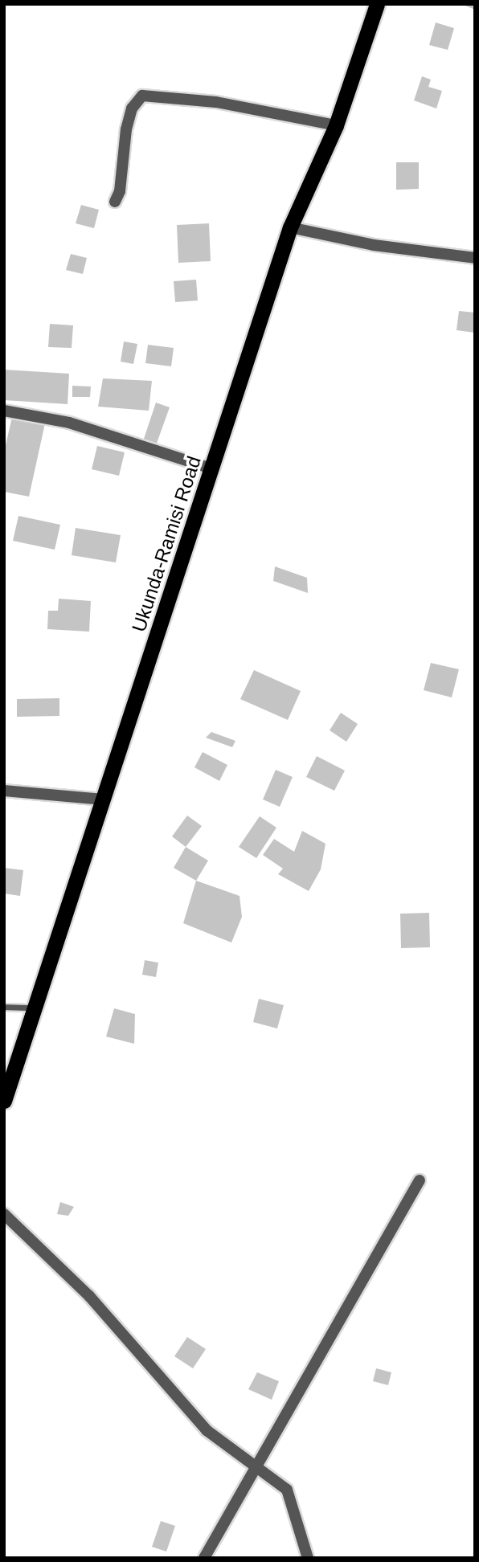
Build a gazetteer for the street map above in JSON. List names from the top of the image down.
{
  "streets": {
    "highway": ["Ukunda-Ramisi Road"]
  }
}
